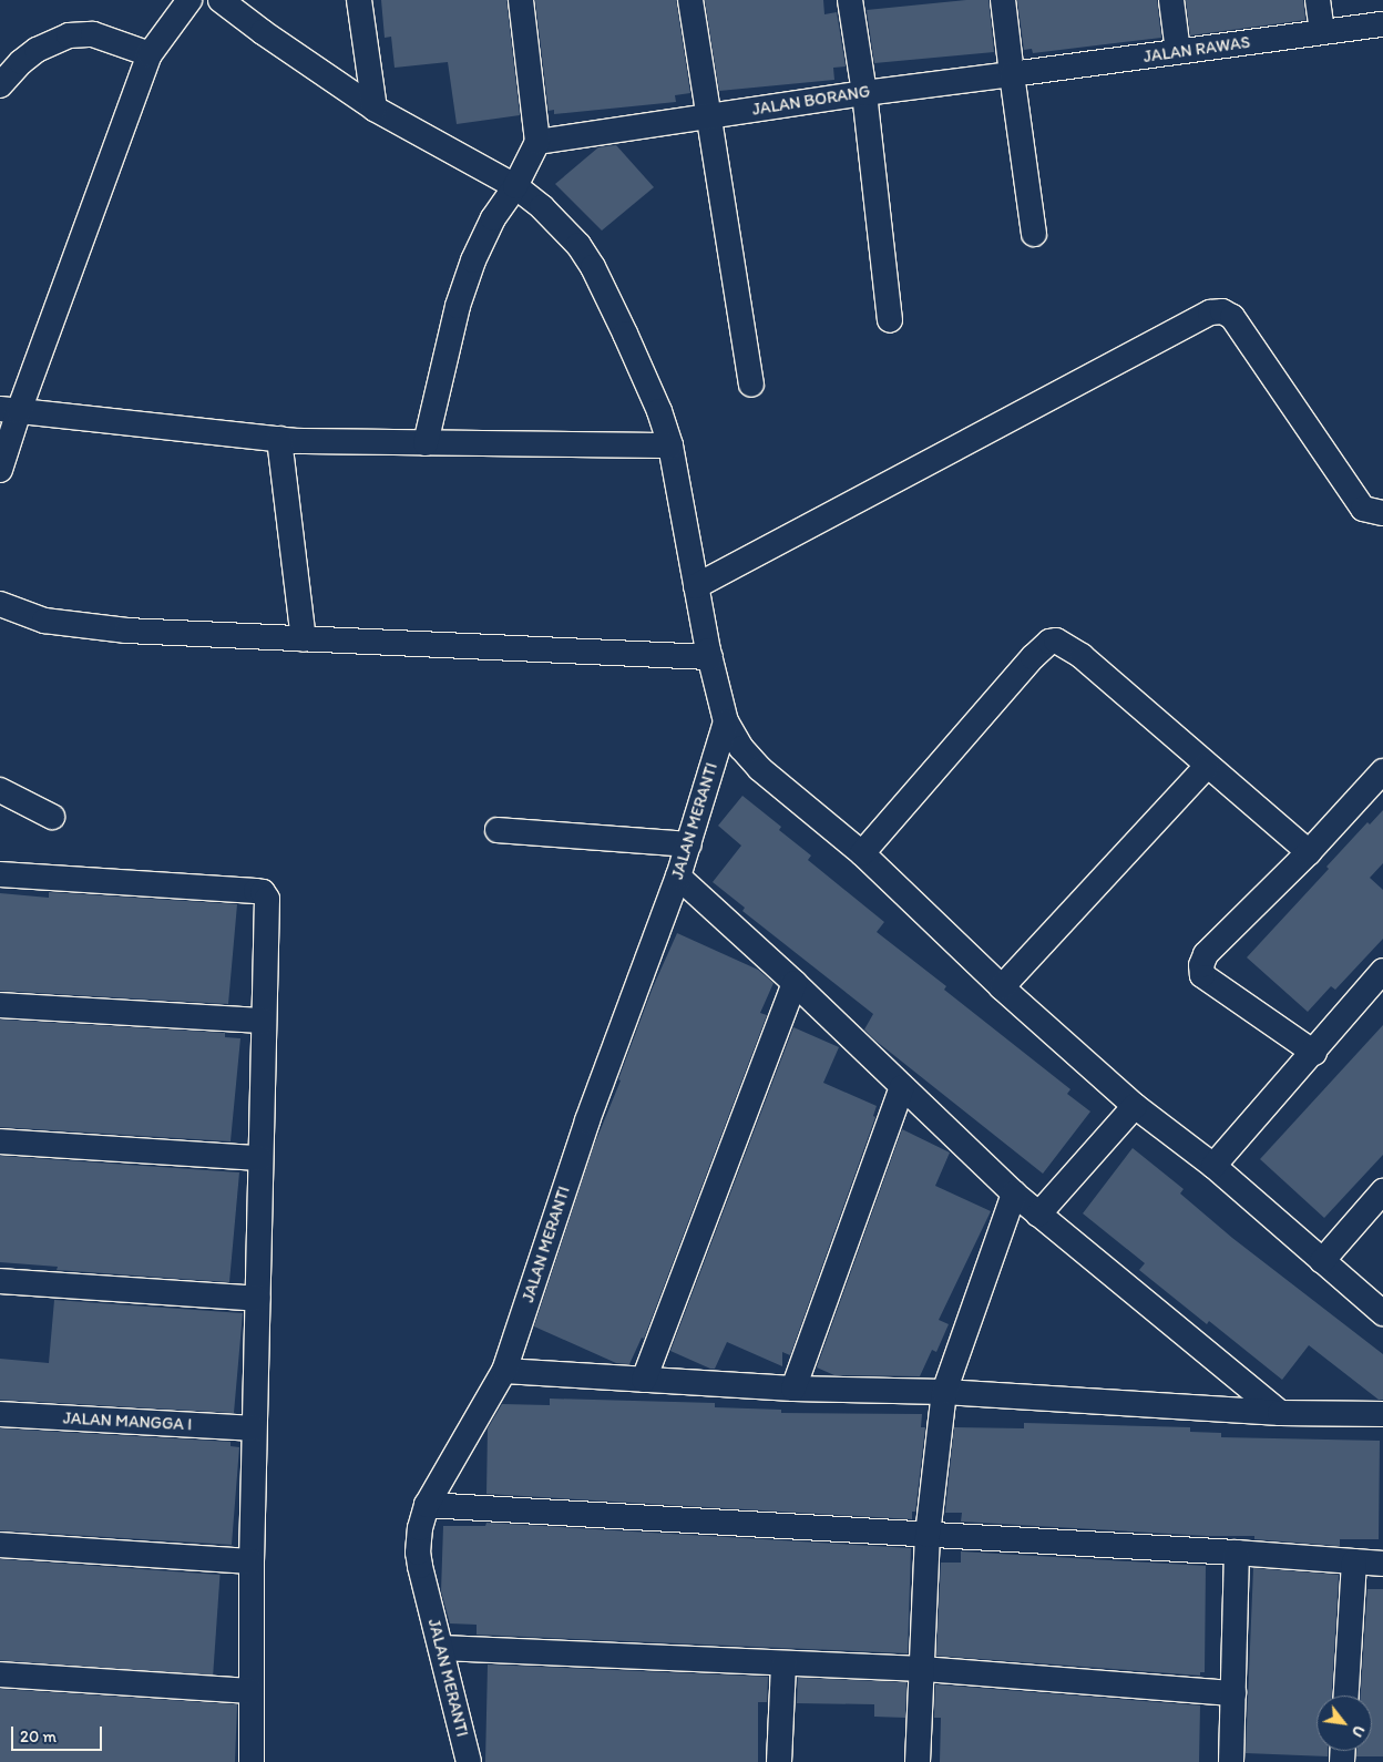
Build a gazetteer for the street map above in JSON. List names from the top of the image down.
{
  "streets": {
    "street": [
      "JALAN RAWAS",
      "JALAN BORANG",
      "JALAN MERANTI",
      "JALAN MANGGA I"
    ]
  },
  "crossings": [
    ["JALAN RAWAS", "JALAN BORANG"]
  ],
  "scale_bar": "20 m",
  "north": "bottom right"
}
